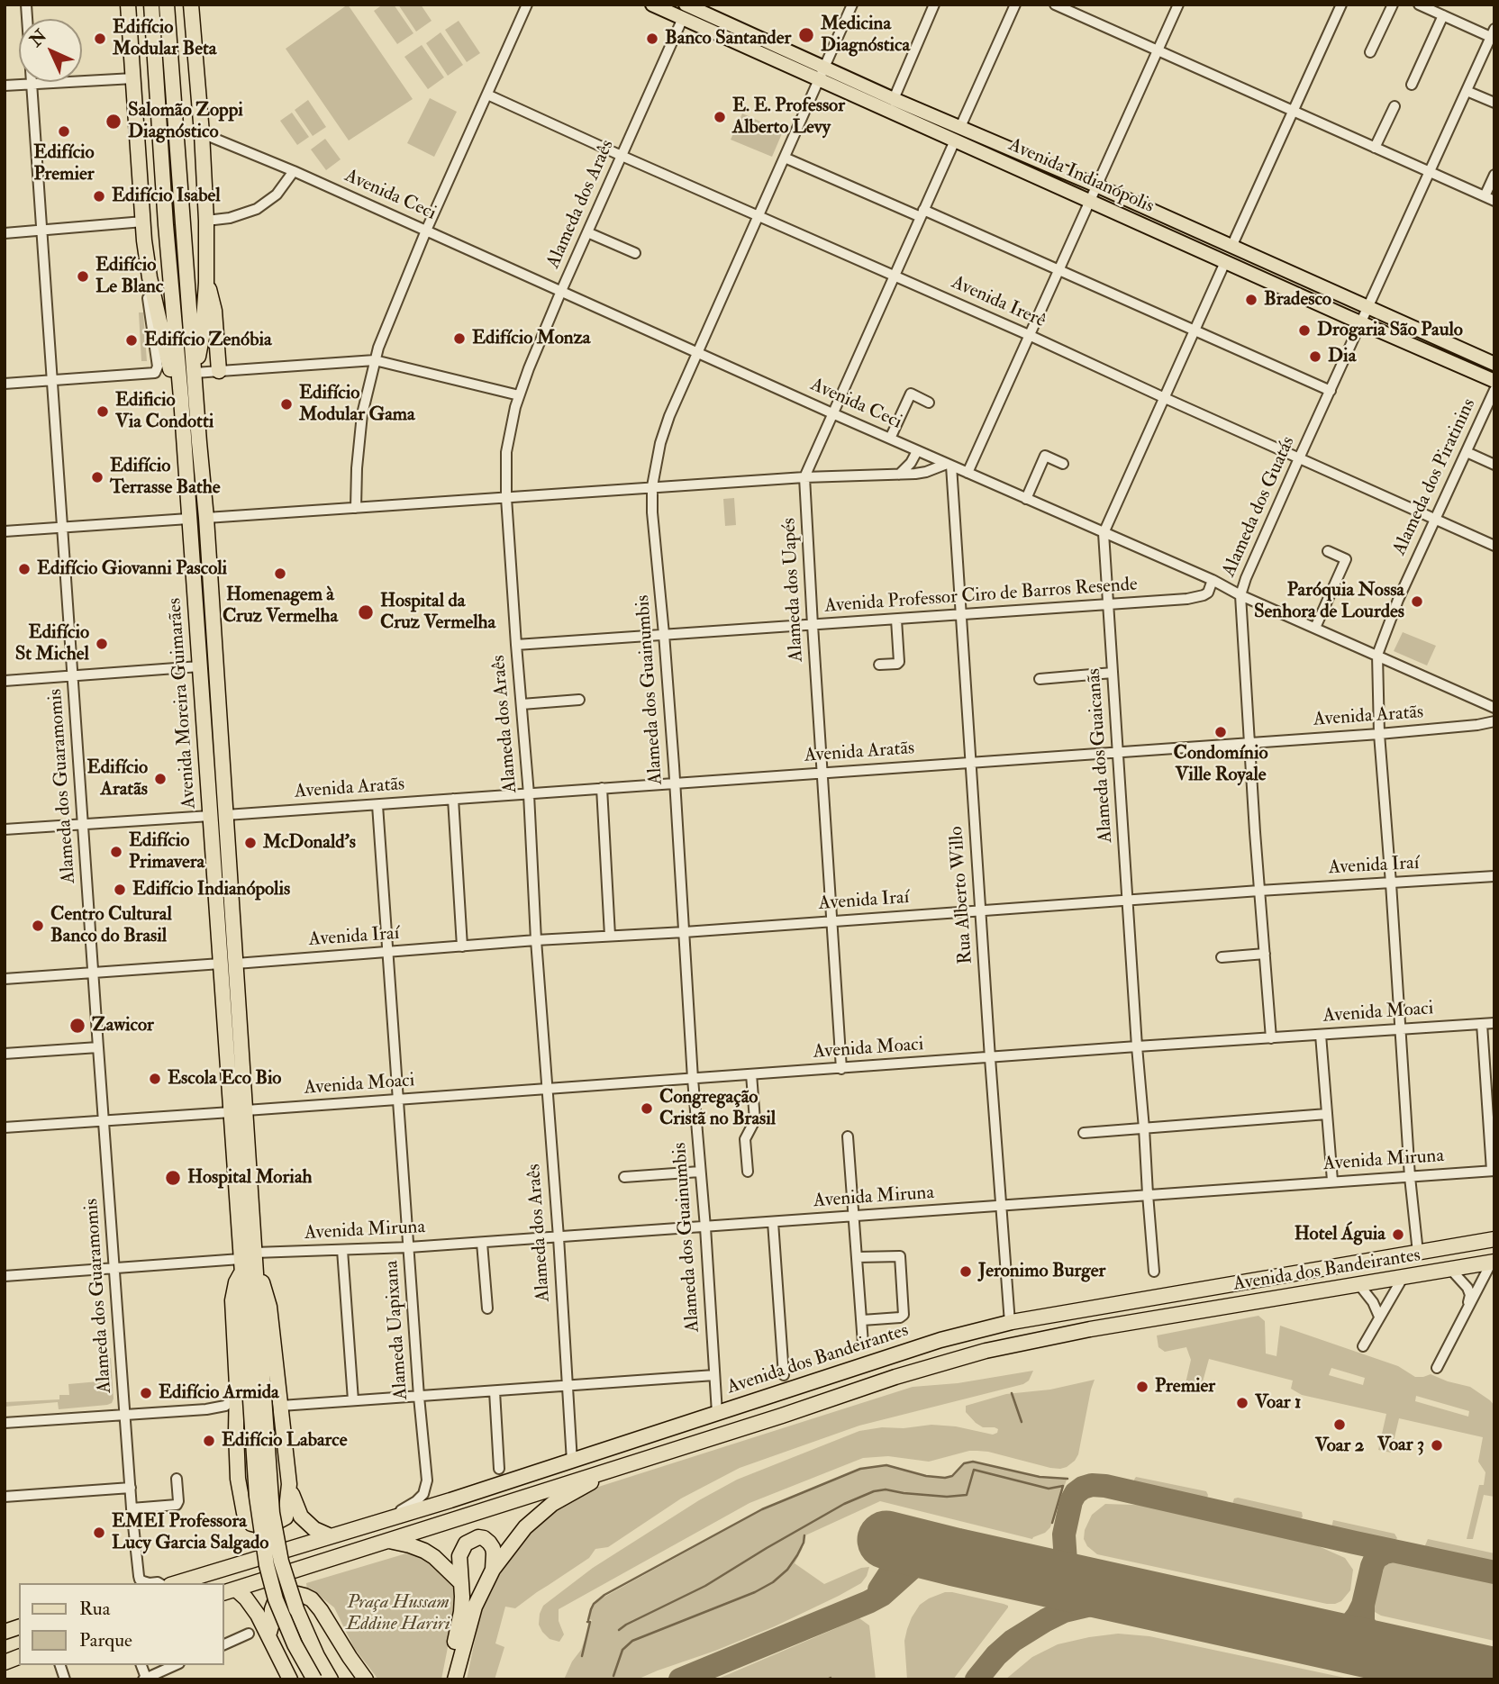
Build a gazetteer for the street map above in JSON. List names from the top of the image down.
{
  "streets": {
    "highway": ["Avenida Moreira Guimarães", "Avenida dos Bandeirantes"],
    "main road": ["Avenida Indianópolis"],
    "street": [
      "Avenida Ceci",
      "Alameda dos Araês",
      "Avenida Irerê",
      "Alameda dos Piratinins",
      "Alameda dos Guatás",
      "Alameda dos Uapés",
      "Avenida Professor Ciro de Barros Resende",
      "Alameda dos Guainumbis",
      "Avenida Aratãs",
      "Alameda dos Guaicanãs",
      "Alameda dos Guaramomis",
      "Avenida Iraí",
      "Rua Alberto Willo",
      "Avenida Moaci",
      "Avenida Miruna",
      "Alameda Uapixana"
    ]
  },
  "crossings": [
    ["Avenida Indianópolis", "Alameda dos Araês"],
    ["Avenida Indianópolis", "Alameda dos Guatás"],
    ["Avenida Indianópolis", "Alameda dos Uapés"],
    ["Avenida Indianópolis", "Alameda dos Guainumbis"],
    ["Avenida Indianópolis", "Alameda dos Guaicanãs"],
    ["Avenida Ceci", "Alameda dos Araês"],
    ["Avenida Ceci", "Alameda dos Piratinins"],
    ["Avenida Ceci", "Alameda dos Guatás"],
    ["Avenida Ceci", "Alameda dos Uapés"],
    ["Avenida Ceci", "Avenida Professor Ciro de Barros Resende"],
    ["Avenida Ceci", "Alameda dos Guainumbis"],
    ["Avenida Ceci", "Avenida Moreira Guimarães"],
    ["Avenida Ceci", "Alameda dos Guaicanãs"],
    ["Avenida Ceci", "Rua Alberto Willo"],
    ["Alameda dos Araês", "Avenida Irerê"],
    ["Alameda dos Araês", "Avenida Professor Ciro de Barros Resende"],
    ["Alameda dos Araês", "Avenida Aratãs"],
    ["Alameda dos Araês", "Avenida Iraí"],
    ["Alameda dos Araês", "Avenida Moaci"],
    ["Alameda dos Araês", "Avenida Miruna"],
    ["Alameda dos Araês", "Avenida dos Bandeirantes"],
    ["Avenida Irerê", "Alameda dos Piratinins"],
    ["Avenida Irerê", "Alameda dos Guatás"],
    ["Avenida Irerê", "Alameda dos Uapés"],
    ["Avenida Irerê", "Alameda dos Guainumbis"],
    ["Avenida Irerê", "Alameda dos Guaicanãs"],
    ["Alameda dos Piratinins", "Avenida Aratãs"],
    ["Alameda dos Piratinins", "Avenida Iraí"],
    ["Alameda dos Piratinins", "Avenida Moaci"],
    ["Alameda dos Piratinins", "Avenida Miruna"],
    ["Alameda dos Piratinins", "Avenida dos Bandeirantes"],
    ["Alameda dos Guatás", "Avenida Aratãs"],
    ["Alameda dos Guatás", "Avenida Iraí"],
    ["Alameda dos Guatás", "Avenida Moaci"],
    ["Alameda dos Uapés", "Avenida Professor Ciro de Barros Resende"],
    ["Alameda dos Uapés", "Avenida Aratãs"],
    ["Alameda dos Uapés", "Avenida Iraí"],
    ["Alameda dos Uapés", "Avenida Moaci"],
    ["Avenida Professor Ciro de Barros Resende", "Alameda dos Guainumbis"],
    ["Avenida Professor Ciro de Barros Resende", "Alameda dos Guaicanãs"],
    ["Avenida Professor Ciro de Barros Resende", "Rua Alberto Willo"],
    ["Alameda dos Guainumbis", "Avenida Aratãs"],
    ["Alameda dos Guainumbis", "Avenida Iraí"],
    ["Alameda dos Guainumbis", "Avenida Moaci"],
    ["Alameda dos Guainumbis", "Avenida Miruna"],
    ["Alameda dos Guainumbis", "Avenida dos Bandeirantes"],
    ["Avenida Moreira Guimarães", "Avenida Aratãs"],
    ["Avenida Moreira Guimarães", "Avenida Iraí"],
    ["Avenida Moreira Guimarães", "Avenida Moaci"],
    ["Avenida Moreira Guimarães", "Avenida Miruna"],
    ["Avenida Aratãs", "Alameda dos Guaicanãs"],
    ["Avenida Aratãs", "Rua Alberto Willo"],
    ["Avenida Aratãs", "Alameda Uapixana"],
    ["Alameda dos Guaicanãs", "Avenida Iraí"],
    ["Alameda dos Guaicanãs", "Avenida Moaci"],
    ["Alameda dos Guaicanãs", "Avenida Miruna"],
    ["Avenida Iraí", "Rua Alberto Willo"],
    ["Avenida Iraí", "Alameda Uapixana"],
    ["Rua Alberto Willo", "Avenida Moaci"],
    ["Rua Alberto Willo", "Avenida Miruna"],
    ["Rua Alberto Willo", "Avenida dos Bandeirantes"],
    ["Avenida Moaci", "Alameda Uapixana"],
    ["Avenida Miruna", "Alameda Uapixana"],
    ["Avenida dos Bandeirantes", "Alameda Uapixana"]
  ],
  "parks": ["Praça Hussam Eddine Hariri"],
  "places": [
    "Medicina Diagnóstica",
    "Edifício Modular Beta",
    "Banco Santander",
    "E. E. Professor Alberto Levy",
    "Salomão Zoppi Diagnóstico",
    "Edifício Premier",
    "Edifício Isabel",
    "Edifício Le Blanc",
    "Bradesco",
    "Drogaria São Paulo",
    "Edifício Monza",
    "Edifício Zenóbia",
    "Dia",
    "Edifício Modular Gama",
    "Edificio Via Condotti",
    "Edifício Terrasse Bathe",
    "Edifício Giovanni Pascoli",
    "Homenagem à Cruz Vermelha",
    "Paróquia Nossa Senhora de Lourdes",
    "Hospital da Cruz Vermelha",
    "Edifício St Michel",
    "Condomínio Ville Royale",
    "Edifício Aratãs",
    "McDonald's",
    "Edifício Primavera",
    "Edifício Indianópolis",
    "Centro Cultural Banco do Brasil",
    "Zawicor",
    "Escola Eco Bio",
    "Congregação Cristã no Brasil",
    "Hospital Moriah",
    "Hotel Águia",
    "Jeronimo Burger",
    "Premier",
    "Edifício Armida",
    "Voar 1",
    "Voar 2",
    "Edifício Labarce",
    "Voar 3",
    "EMEI Professora Lucy Garcia Salgado"
  ],
  "legend": ["Rua", "Parque"],
  "north": "top left"
}
